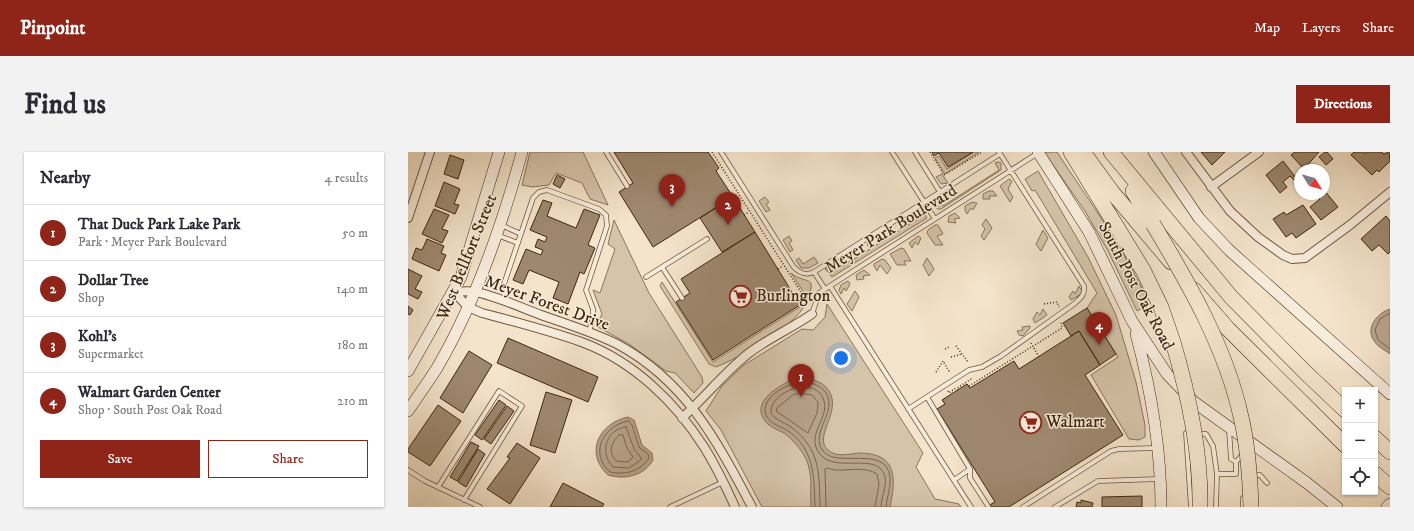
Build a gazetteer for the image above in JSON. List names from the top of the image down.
{
  "streets": {
    "main road": ["West Bellfort Street", "South Post Oak Road"],
    "street": ["Meyer Park Boulevard", "Meyer Forest Drive"]
  },
  "crossings": [
    ["Meyer Park Boulevard", "South Post Oak Road"],
    ["Meyer Park Boulevard", "Meyer Forest Drive"],
    ["West Bellfort Street", "Meyer Forest Drive"]
  ],
  "places": {
    "supermarket": ["Burlington", "Walmart"]
  },
  "north": "bottom right",
  "page": {
    "header": "Pinpoint",
    "nav": ["Map", "Layers", "Share"],
    "buttons": [
      "Directions",
      ["Save", "Share"]
    ],
    "title": "Find us",
    "heading": ["Nearby", "4 results"],
    "pins": [
      "3",
      "2",
      "4",
      "1"
    ],
    "list": [
      {
        "mark": "1",
        "name": "That Duck Park Lake Park",
        "note": "Park · Meyer Park Boulevard",
        "value": "50 m"
      },
      {
        "mark": "2",
        "name": "Dollar Tree",
        "note": "Shop",
        "value": "140 m"
      },
      {
        "mark": "3",
        "name": "Kohl's",
        "note": "Supermarket",
        "value": "180 m"
      },
      {
        "mark": "4",
        "name": "Walmart Garden Center",
        "note": "Shop · South Post Oak Road",
        "value": "210 m"
      }
    ],
    "map_buttons": ["+", "−"]
  }
}
